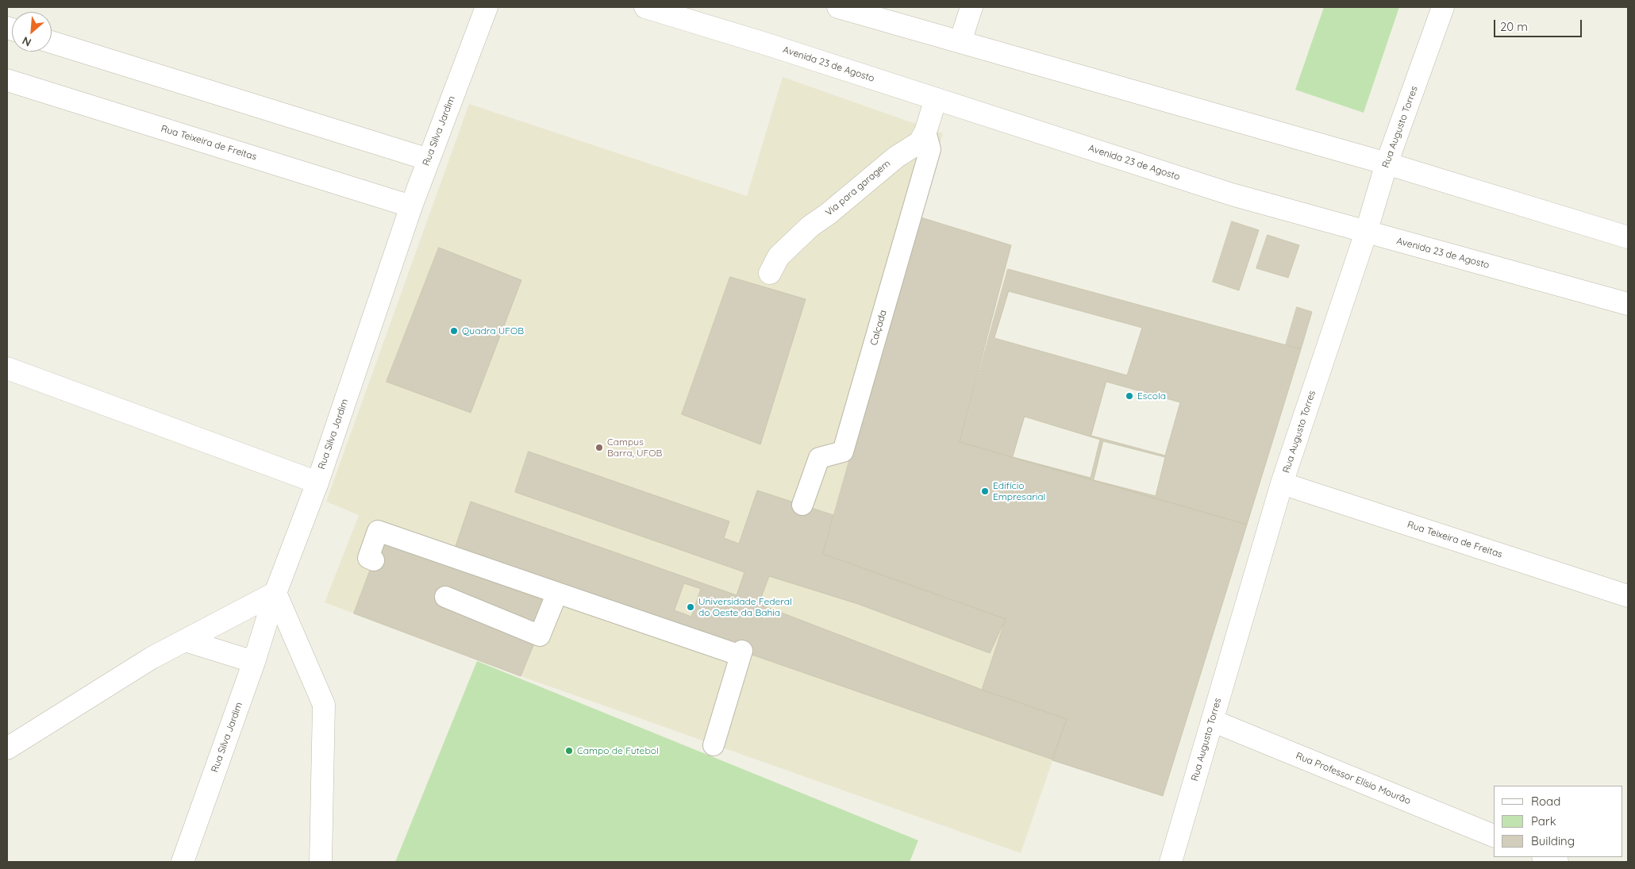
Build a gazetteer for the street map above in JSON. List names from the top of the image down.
{
  "streets": {
    "street": [
      "Avenida 23 de Agosto",
      "Rua Augusto Torres",
      "Rua Silva Jardim",
      "Rua Teixeira de Freitas",
      "Via para garagem",
      "Calçada",
      "Rua Professor Elísio Mourão"
    ]
  },
  "crossings": [
    ["Avenida 23 de Agosto", "Rua Augusto Torres"],
    ["Avenida 23 de Agosto", "Via para garagem"],
    ["Rua Augusto Torres", "Rua Teixeira de Freitas"],
    ["Rua Augusto Torres", "Rua Professor Elísio Mourão"],
    ["Rua Silva Jardim", "Rua Teixeira de Freitas"],
    ["Via para garagem", "Calçada"]
  ],
  "places": [
    "Quadra UFOB",
    "Escola",
    "Campus Barra, UFOB",
    "Edifício Empresarial",
    "Universidade Federal do Oeste da Bahia",
    "Campo de Futebol"
  ],
  "legend": ["Road", "Park", "Building"],
  "scale_bar": "20 m",
  "north": "bottom left"
}
